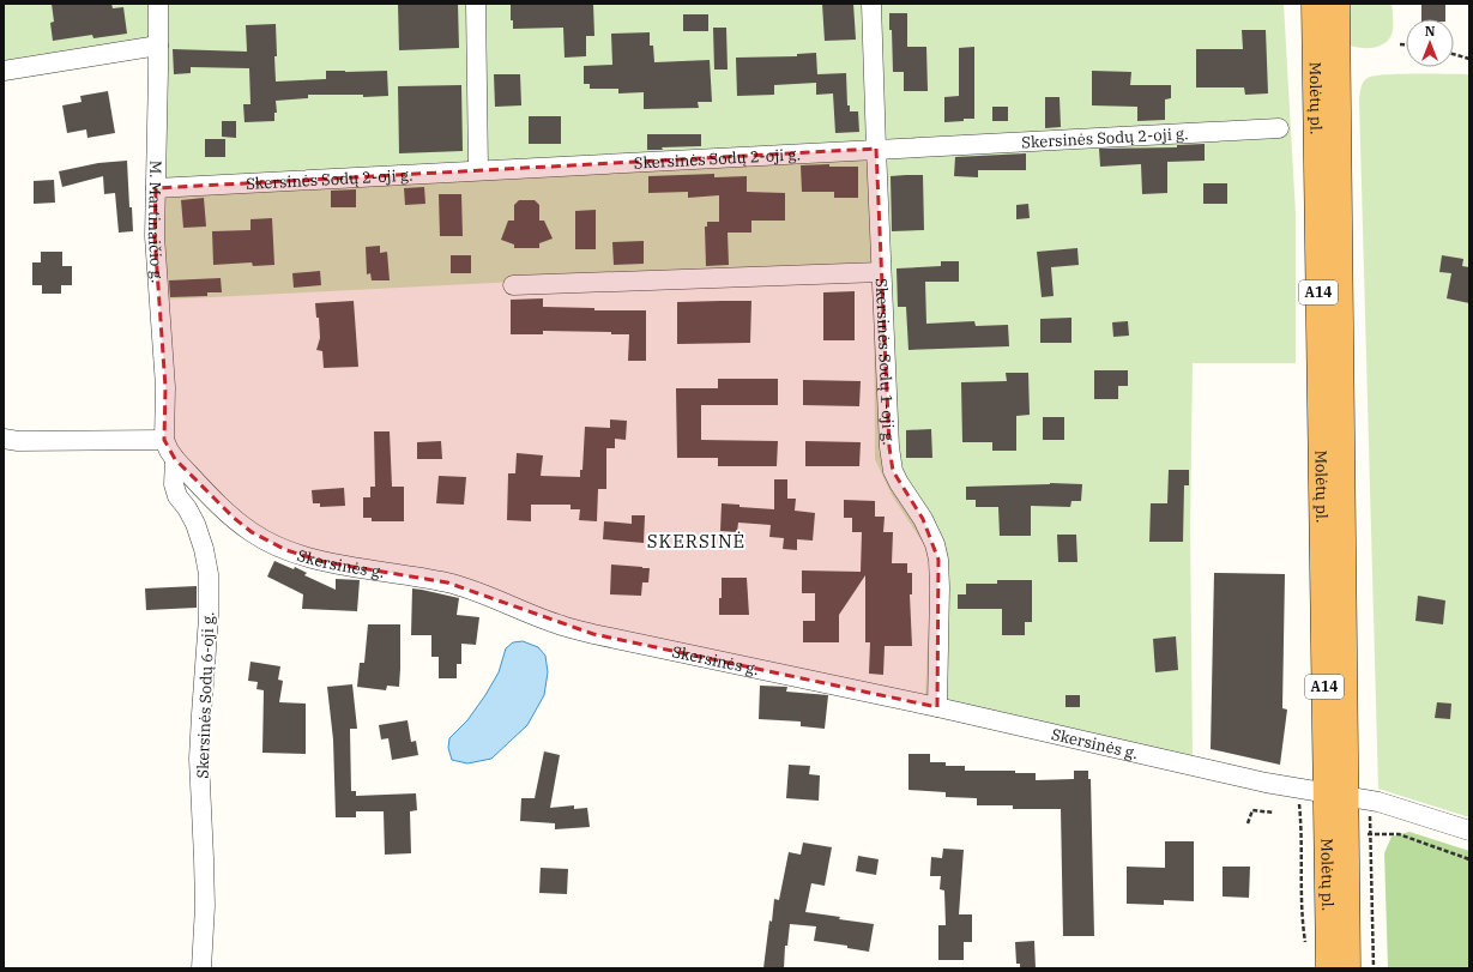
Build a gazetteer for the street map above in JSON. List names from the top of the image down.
{
  "streets": {
    "highway": ["Molėtų pl.", "A14"],
    "street": [
      "Skersinės Sodų 2-oji g.",
      "M. Martinaičio g.",
      "Skersinės Sodų 1-oji g.",
      "Skersinės g.",
      "Skersinės Sodų 6-oji g."
    ]
  },
  "crossings": [
    ["Molėtų pl.", "Skersinės g."],
    ["Skersinės Sodų 2-oji g.", "M. Martinaičio g."],
    ["Skersinės Sodų 2-oji g.", "Skersinės Sodų 1-oji g."],
    ["M. Martinaičio g.", "Skersinės g."],
    ["Skersinės Sodų 1-oji g.", "Skersinės g."],
    ["Skersinės g.", "Skersinės Sodų 6-oji g."]
  ],
  "districts": ["SKERSINĖ"],
  "north": "top"
}
